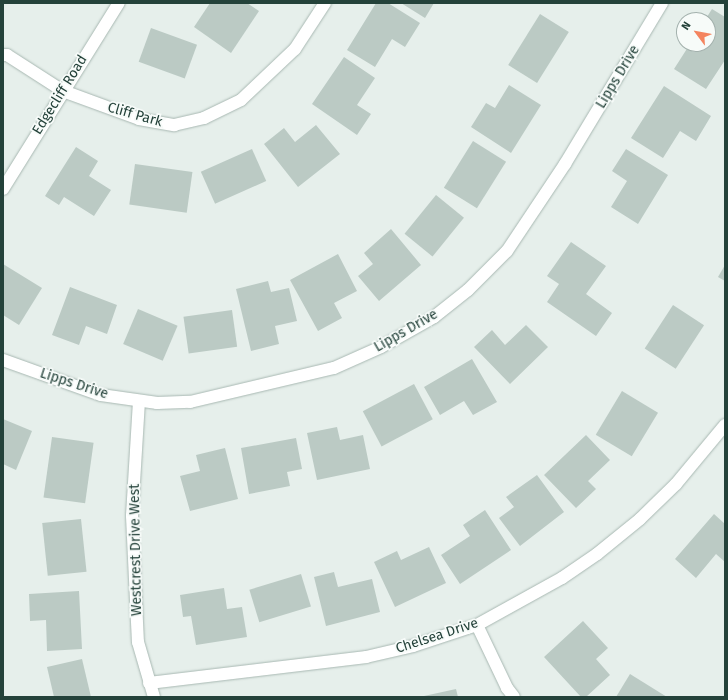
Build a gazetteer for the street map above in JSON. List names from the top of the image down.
{
  "streets": {
    "street": [
      "Lipps Drive",
      "Edgecliff Road",
      "Cliff Park",
      "Westcrest Drive West",
      "Chelsea Drive"
    ]
  },
  "crossings": [
    ["Lipps Drive", "Westcrest Drive West"],
    ["Edgecliff Road", "Cliff Park"],
    ["Westcrest Drive West", "Chelsea Drive"]
  ],
  "north": "top left"
}
